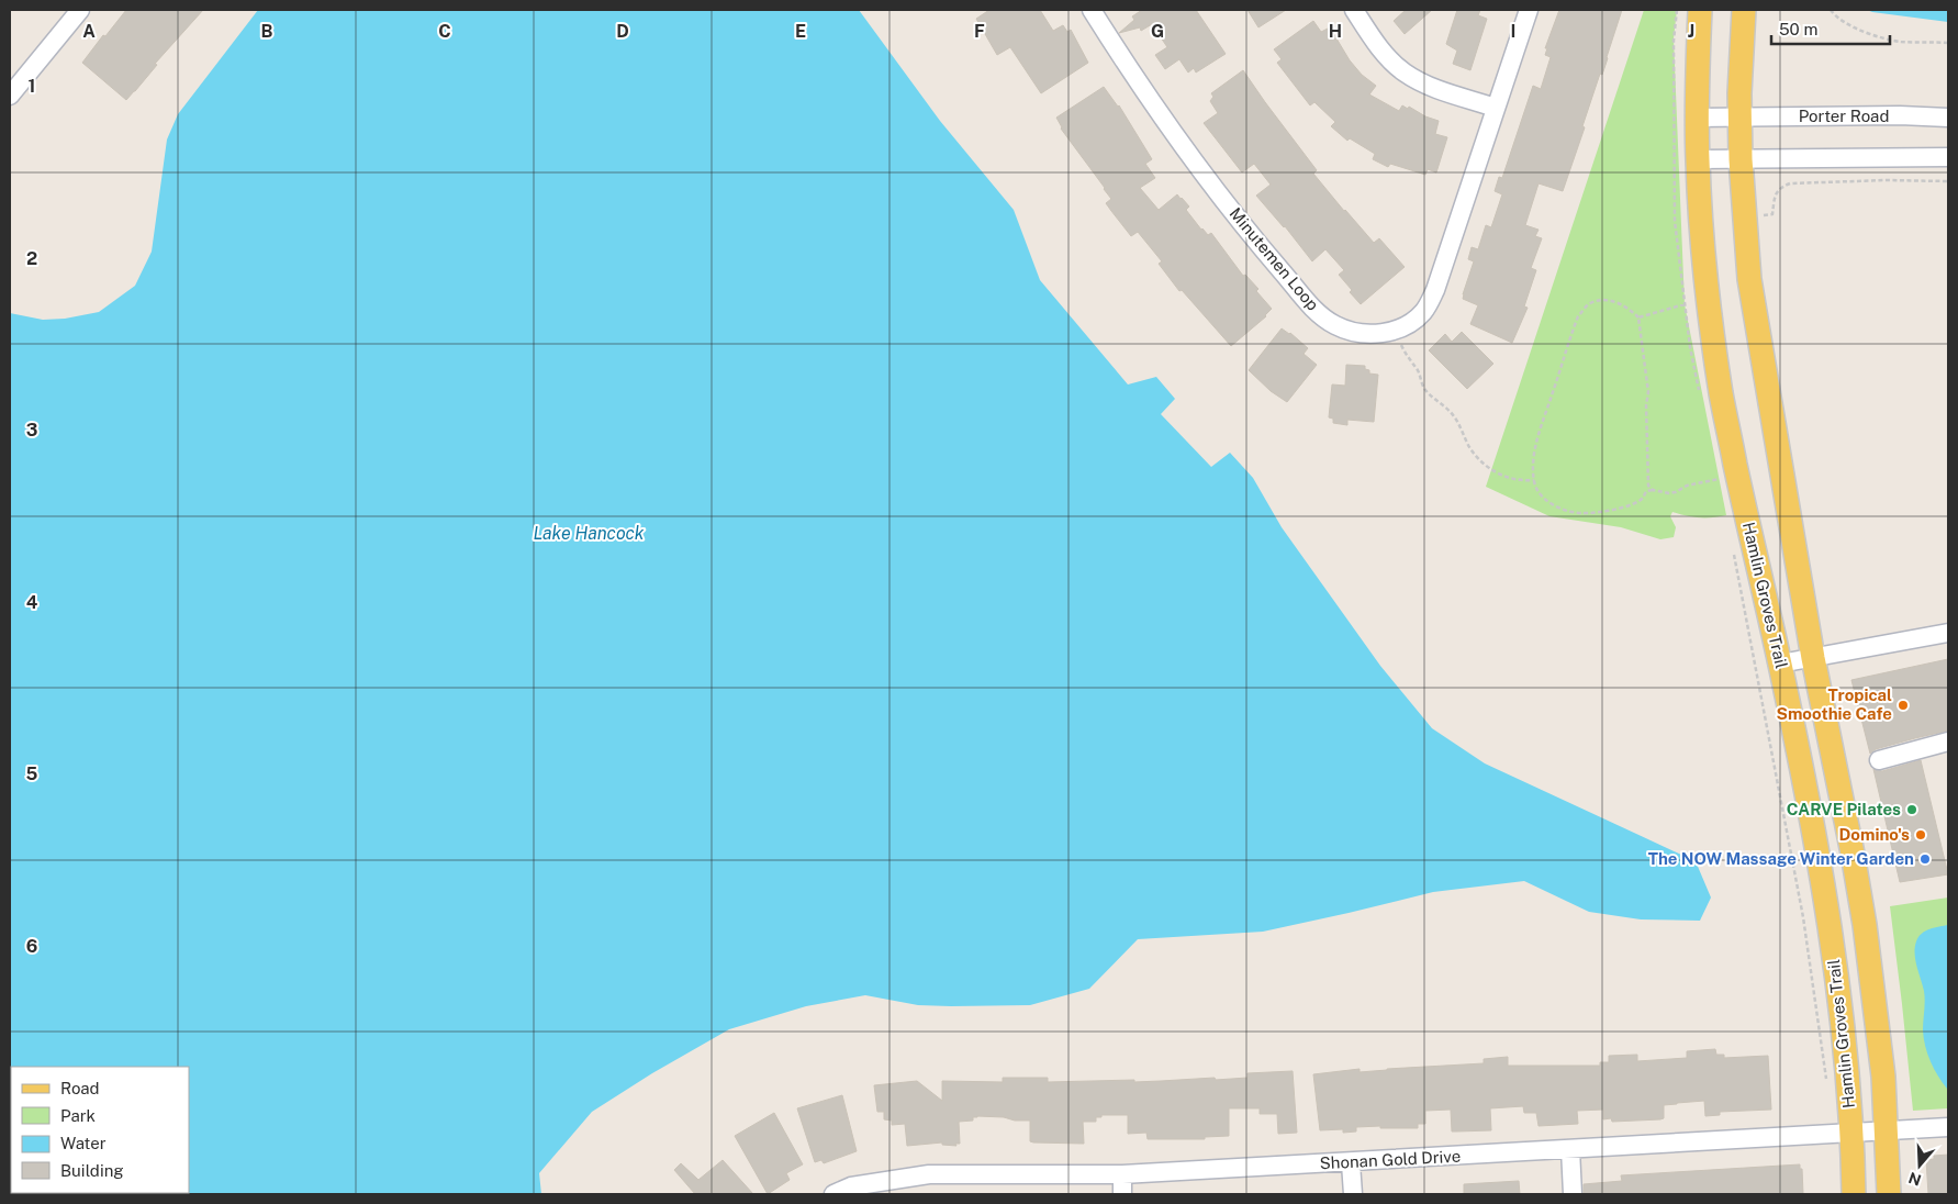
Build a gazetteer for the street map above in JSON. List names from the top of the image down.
{
  "streets": {
    "main road": ["Hamlin Groves Trail"],
    "street": ["Porter Road", "Minutemen Loop", "Shonan Gold Drive"]
  },
  "crossings": [
    ["Hamlin Groves Trail", "Shonan Gold Drive"]
  ],
  "water": ["Lake Hancock"],
  "places": [
    "Tropical Smoothie Cafe",
    "CARVE Pilates",
    "Domino's",
    "The NOW Massage Winter Garden"
  ],
  "legend": [
    "Road",
    "Park",
    "Water",
    "Building"
  ],
  "scale_bar": "50 m",
  "north": "bottom",
  "grid": {
    "columns": [
      "A",
      "B",
      "C",
      "D",
      "E",
      "F",
      "G",
      "H",
      "I",
      "J"
    ],
    "rows": [
      "1",
      "2",
      "3",
      "4",
      "5",
      "6"
    ]
  }
}
